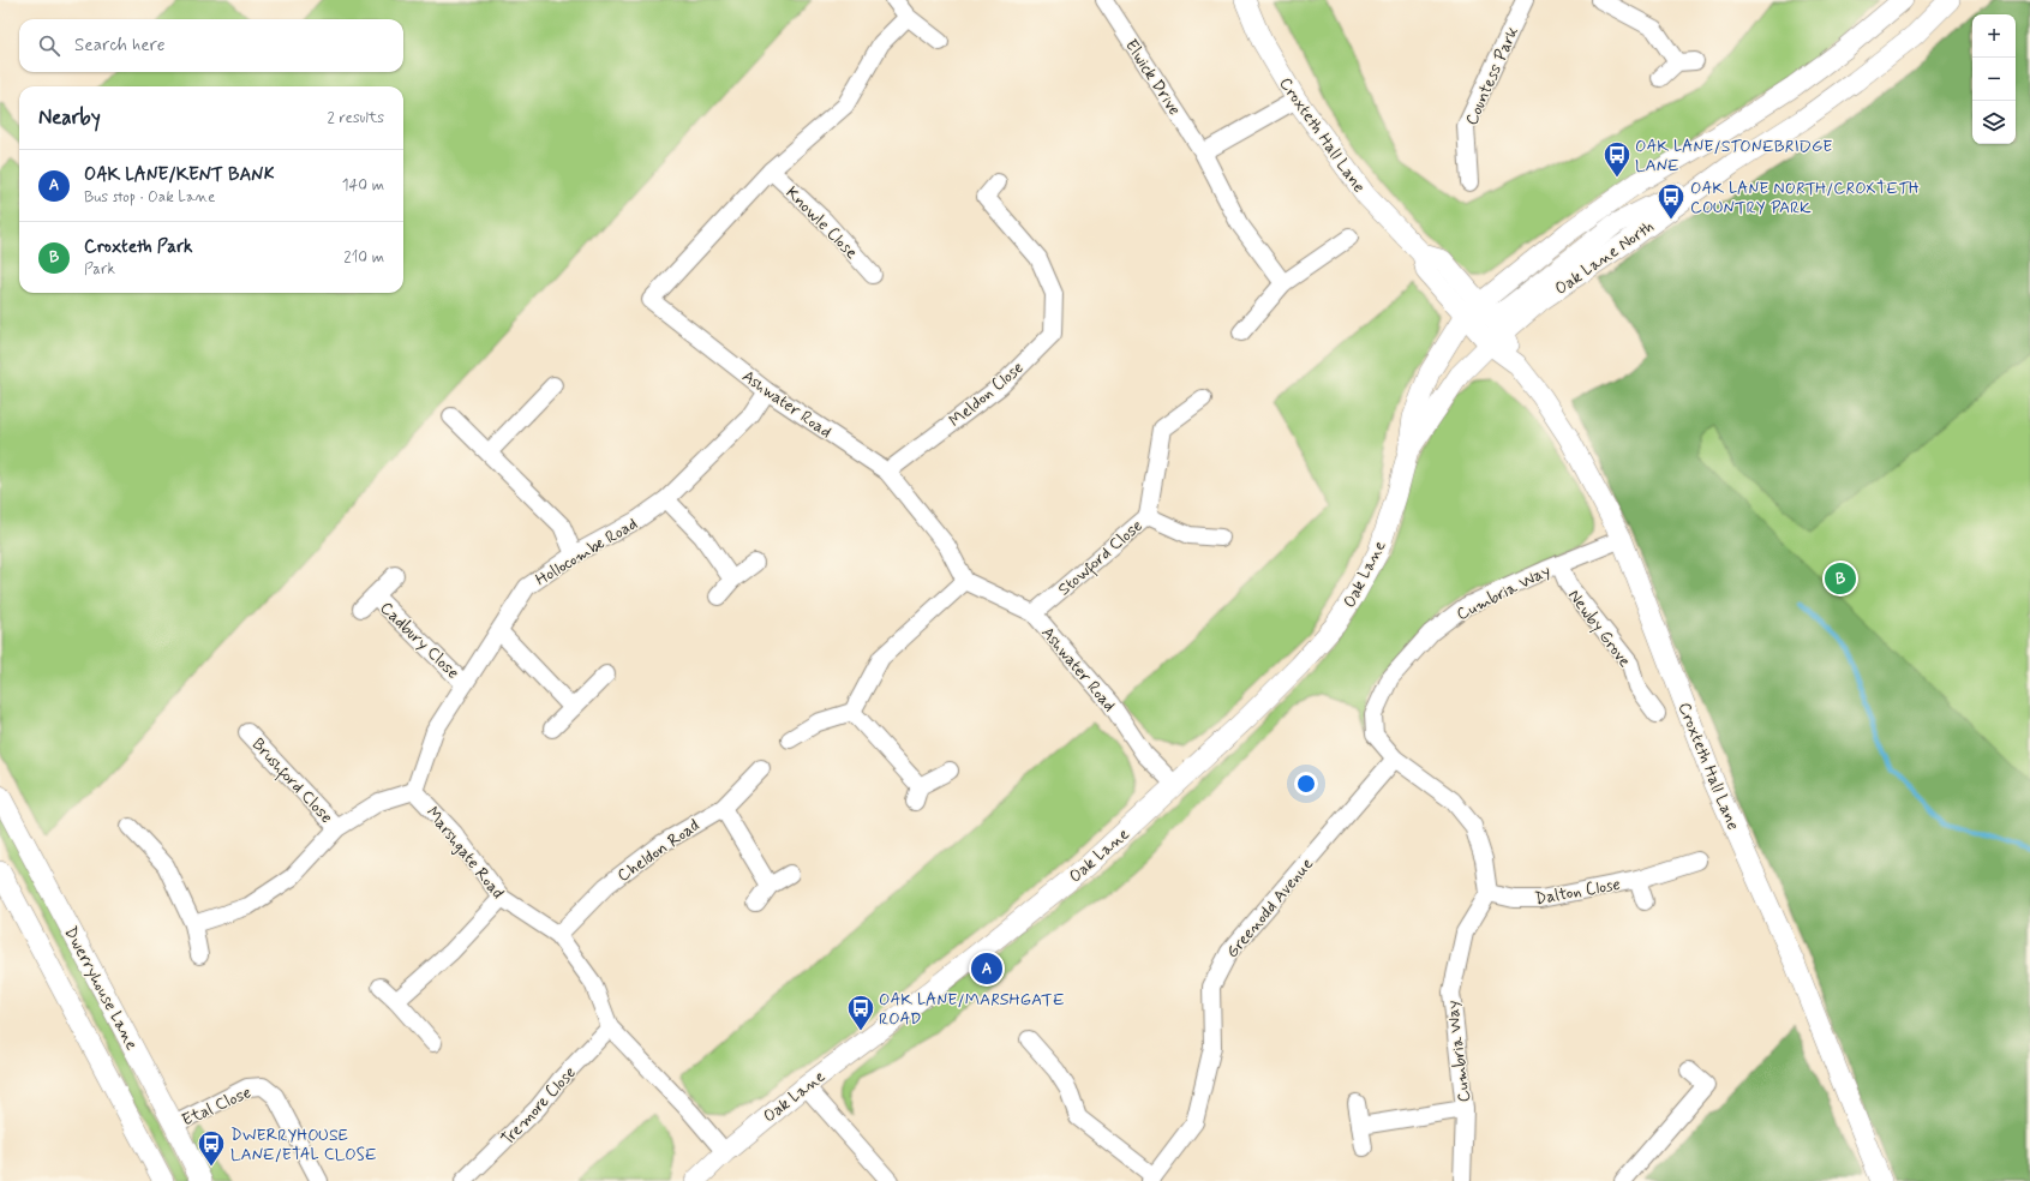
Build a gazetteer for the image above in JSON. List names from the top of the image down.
{
  "streets": {
    "street": [
      "Countess Park",
      "Elwick Drive",
      "Croxteth Hall Lane",
      "Knowle Close",
      "Oak Lane North",
      "Meldon Close",
      "Ashwater Road",
      "Hollocombe Road",
      "Stowford Close",
      "Oak Lane",
      "Cumbria Way",
      "Newby Grove",
      "Cadbury Close",
      "Brushford Close",
      "Cheldon Road",
      "Marshgate Road",
      "Dalton Close",
      "Greenodd Avenue",
      "Dwerryhouse Lane",
      "Etal Close",
      "Tremore Close"
    ]
  },
  "crossings": [
    ["Croxteth Hall Lane", "Oak Lane North"],
    ["Croxteth Hall Lane", "Oak Lane"],
    ["Croxteth Hall Lane", "Cumbria Way"],
    ["Knowle Close", "Ashwater Road"],
    ["Oak Lane North", "Oak Lane"],
    ["Meldon Close", "Ashwater Road"],
    ["Ashwater Road", "Hollocombe Road"],
    ["Ashwater Road", "Stowford Close"],
    ["Ashwater Road", "Oak Lane"],
    ["Hollocombe Road", "Cadbury Close"],
    ["Hollocombe Road", "Marshgate Road"],
    ["Oak Lane", "Marshgate Road"],
    ["Cumbria Way", "Newby Grove"],
    ["Cumbria Way", "Dalton Close"],
    ["Cumbria Way", "Greenodd Avenue"],
    ["Brushford Close", "Marshgate Road"],
    ["Cheldon Road", "Marshgate Road"],
    ["Marshgate Road", "Tremore Close"],
    ["Dwerryhouse Lane", "Etal Close"]
  ],
  "places": {
    "bus stop": [
      "OAK LANE/STONEBRIDGE LANE",
      "OAK LANE NORTH/CROXTETH COUNTRY PARK",
      "OAK LANE/MARSHGATE ROAD",
      "DWERRYHOUSE LANE/ETAL CLOSE"
    ]
  },
  "page": {
    "map_buttons": ["+", "−"],
    "search": "Search here",
    "heading": ["Nearby", "2 results"],
    "list": [
      {
        "mark": "A",
        "name": "OAK LANE/KENT BANK",
        "note": "Bus stop · Oak Lane",
        "value": "140 m"
      },
      {
        "mark": "B",
        "name": "Croxteth Park",
        "note": "Park",
        "value": "210 m"
      }
    ],
    "pins": ["B", "A"]
  }
}
